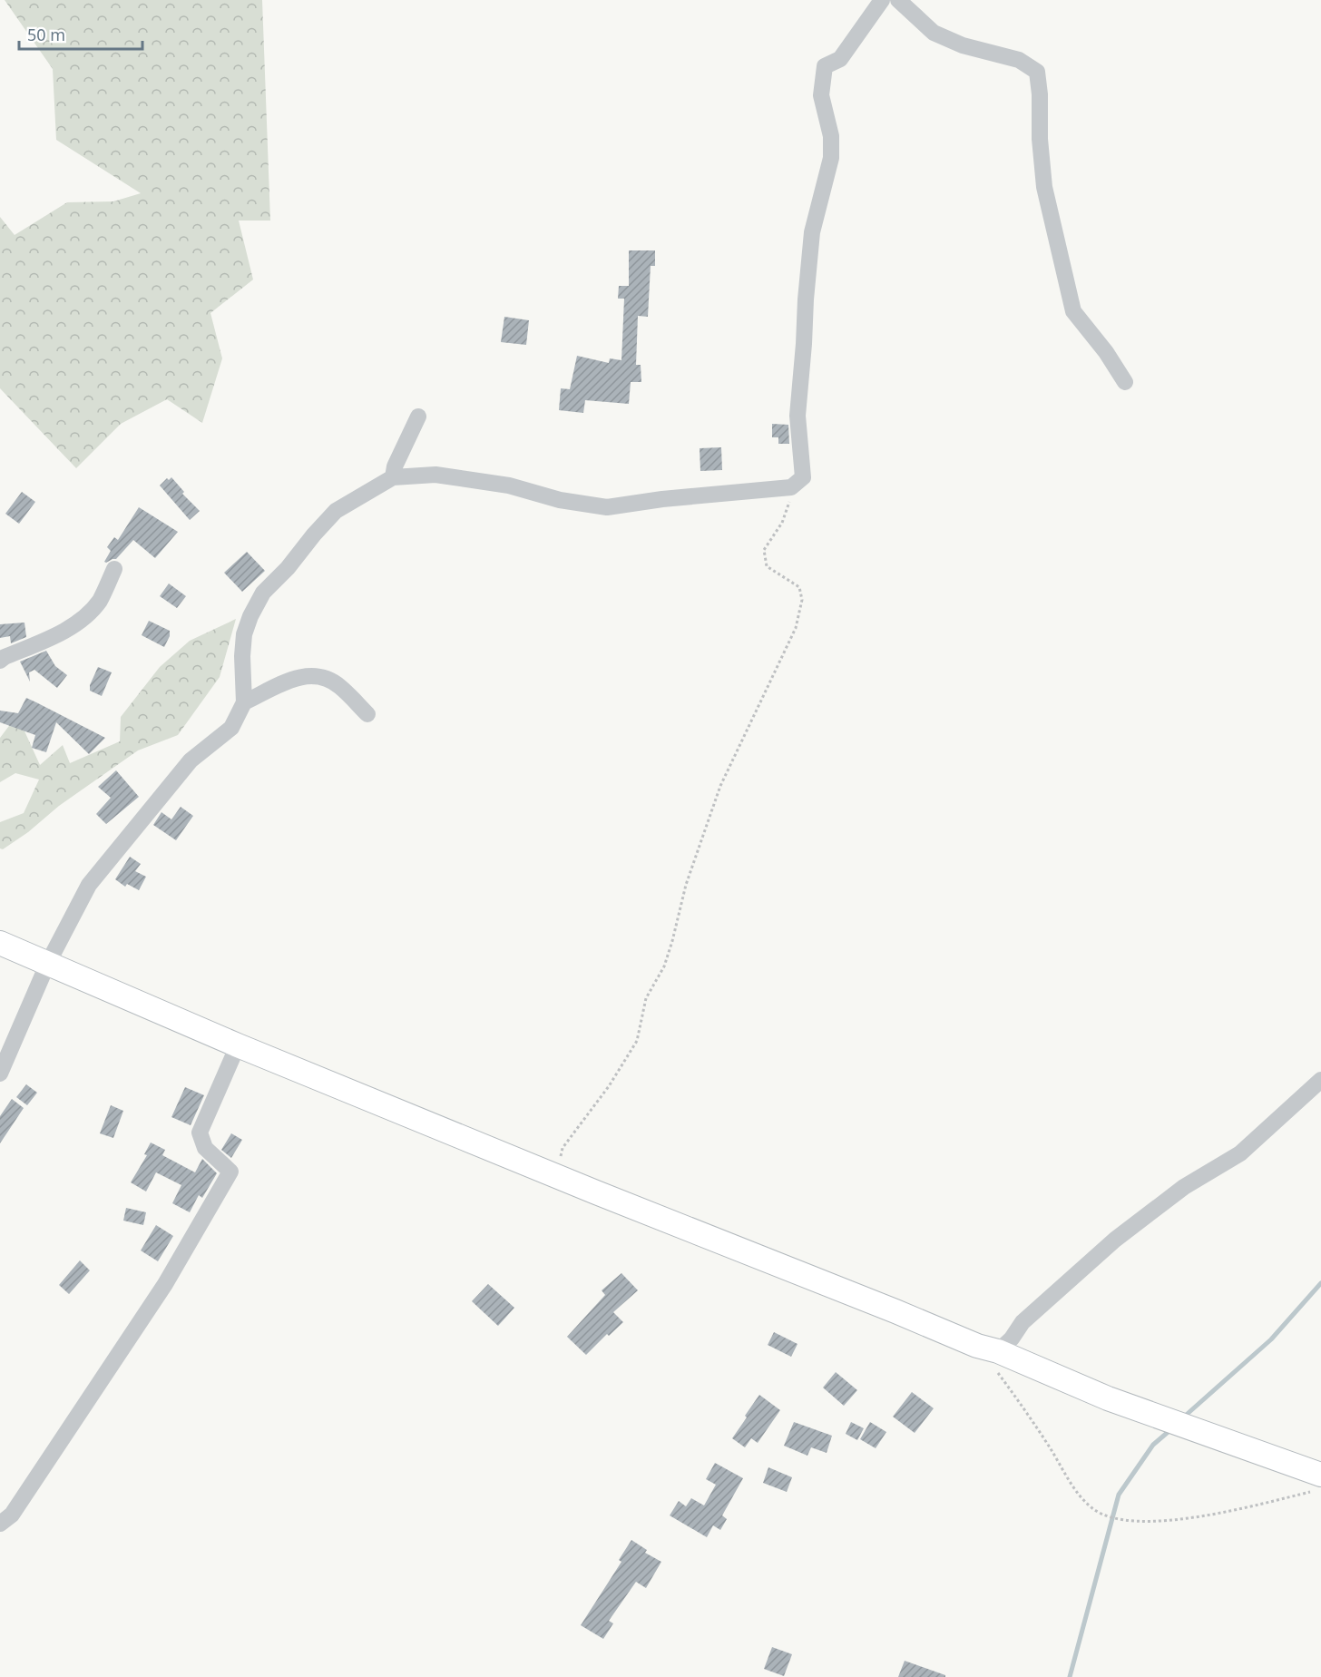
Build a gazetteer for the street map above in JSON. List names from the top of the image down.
{
  "scale_bar": "50 m"
}
